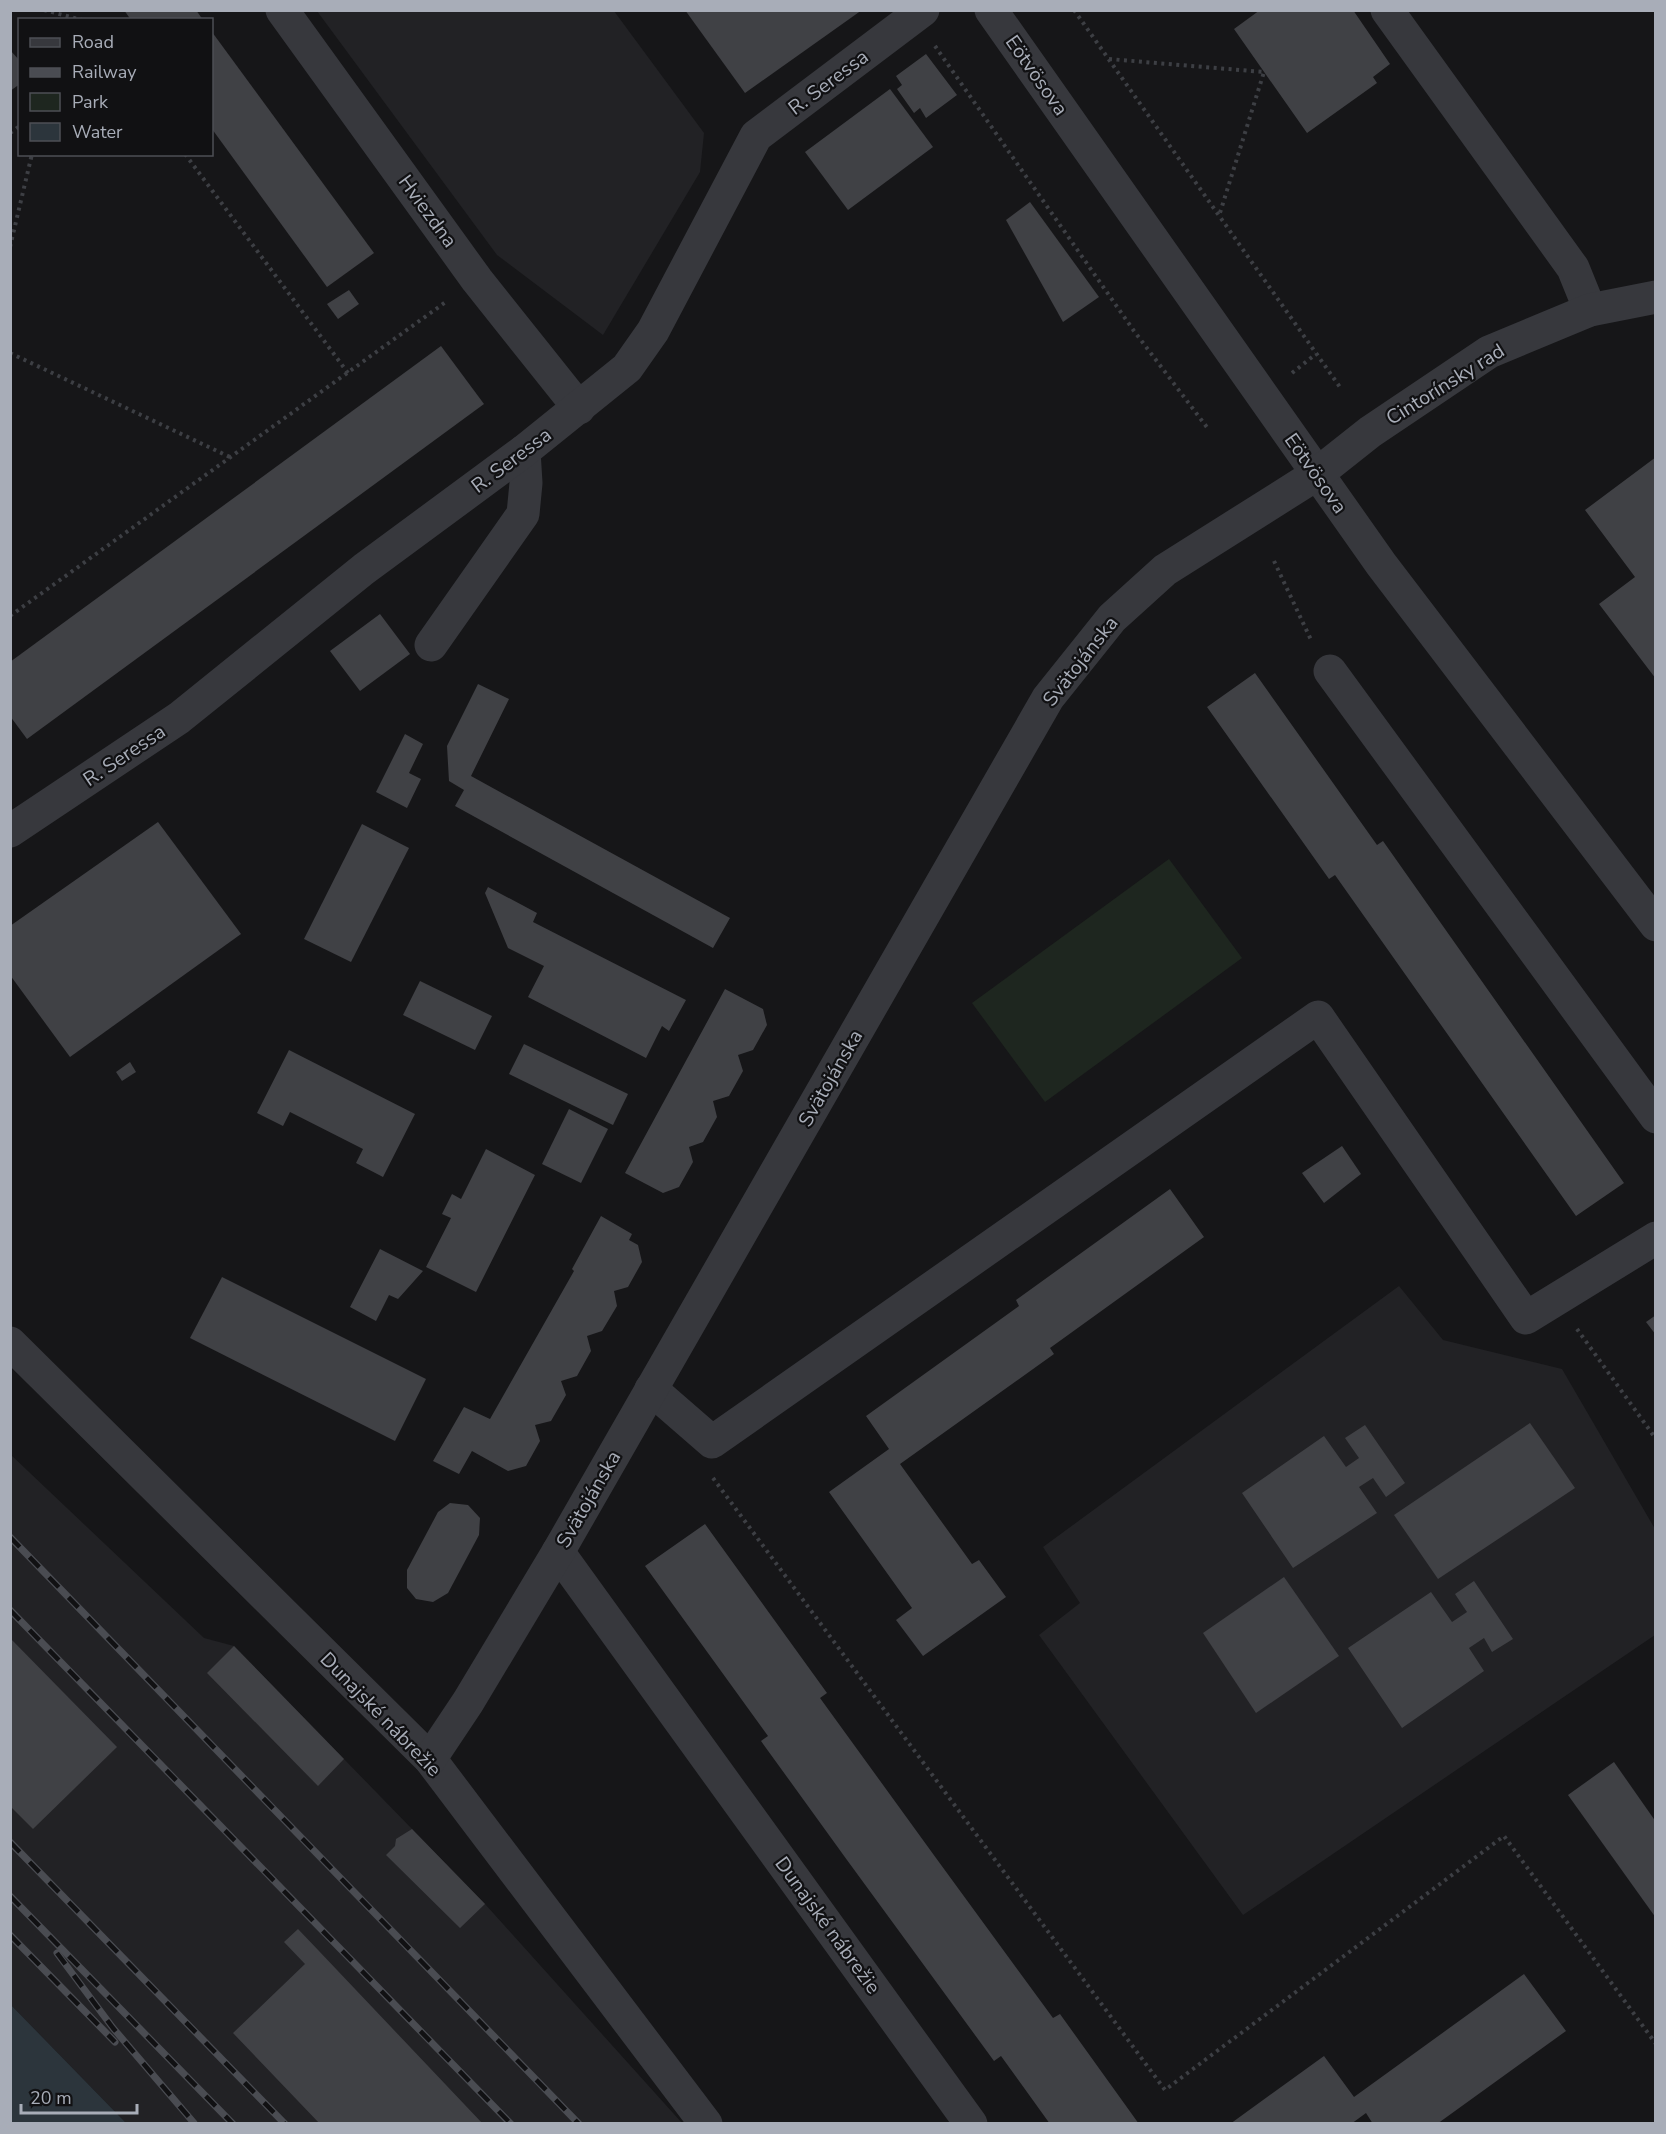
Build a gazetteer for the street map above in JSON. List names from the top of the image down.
{
  "streets": {
    "street": [
      "Eötvösova",
      "R. Seressa",
      "Hviezdna",
      "Cintorínsky rad",
      "Svätojánska",
      "Dunajské nábrežie"
    ]
  },
  "crossings": [
    ["Eötvösova", "Cintorínsky rad"],
    ["Eötvösova", "Svätojánska"],
    ["R. Seressa", "Hviezdna"],
    ["Cintorínsky rad", "Svätojánska"],
    ["Svätojánska", "Dunajské nábrežie"]
  ],
  "legend": [
    "Road",
    "Railway",
    "Park",
    "Water"
  ],
  "scale_bar": "20 m"
}
